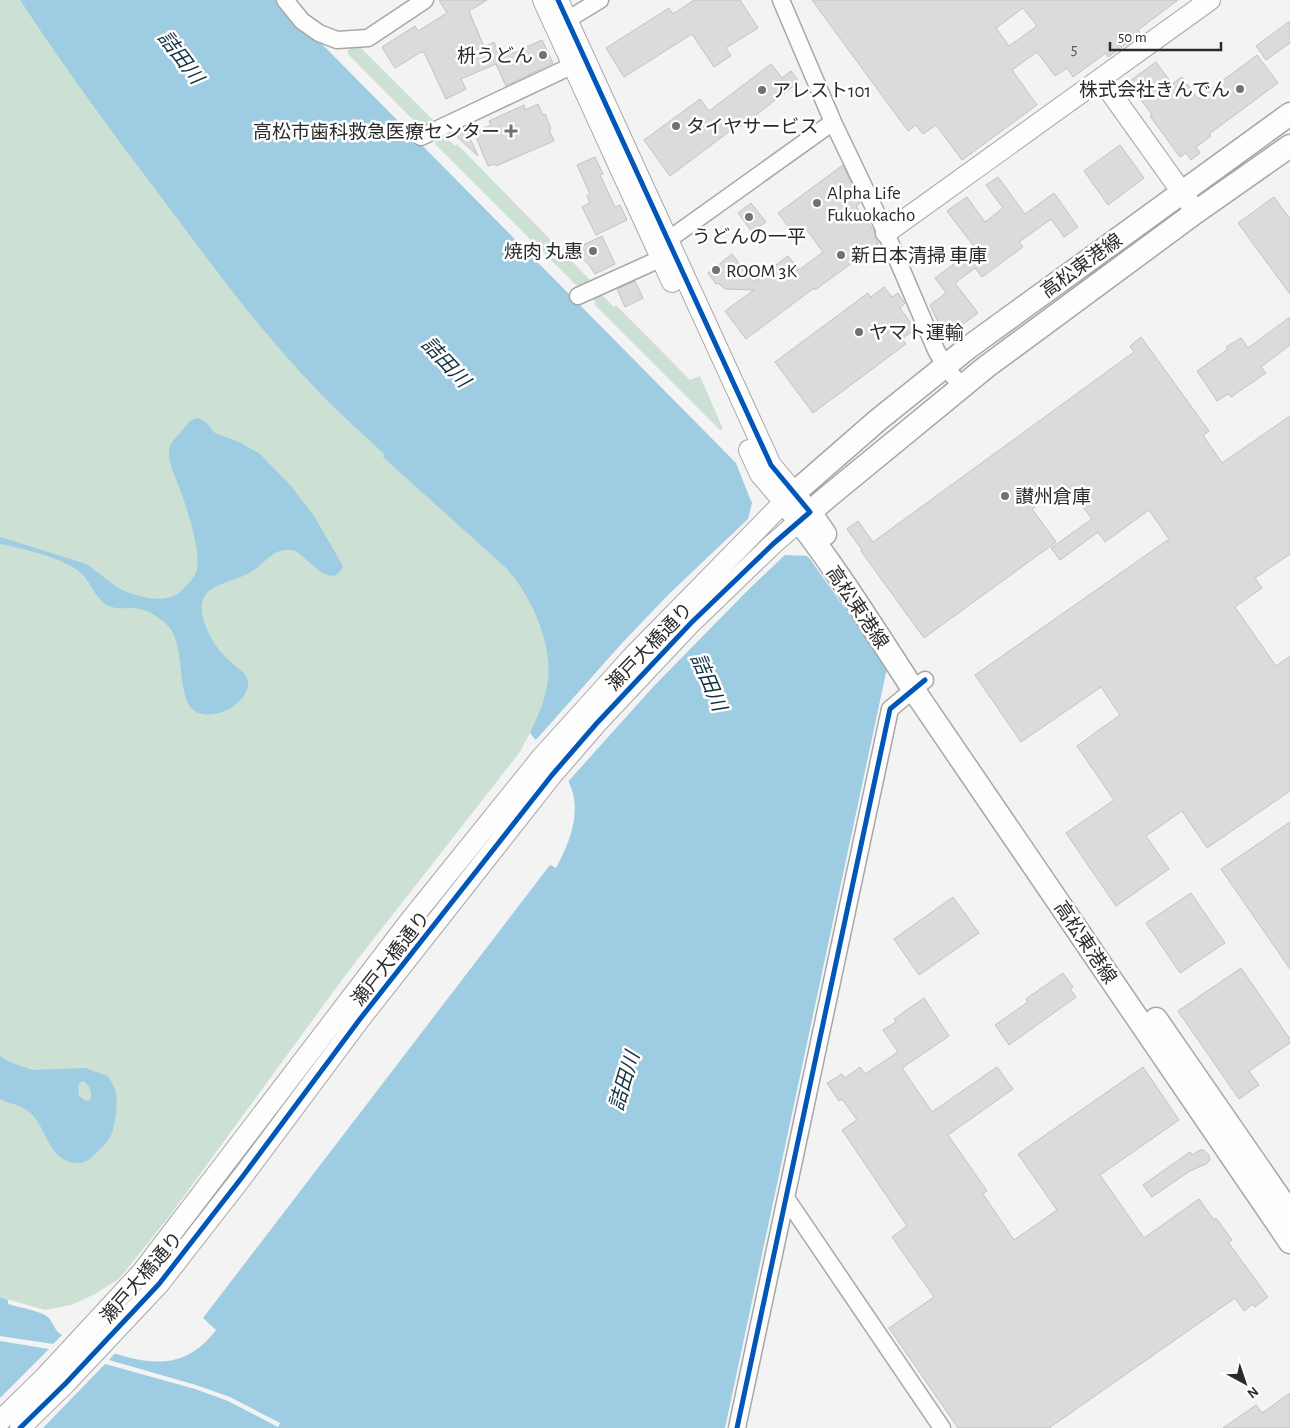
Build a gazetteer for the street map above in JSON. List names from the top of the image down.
{
  "streets": {
    "main road": ["高松東港線"],
    "street": ["瀬戸大橋通り"]
  },
  "crossings": [
    ["高松東港線", "瀬戸大橋通り"]
  ],
  "water": ["詰田川"],
  "places": {
    "other": [
      "枡うどん",
      "株式会社きんでん",
      "アレスト101",
      "タイヤサービス",
      "Alpha Life Fukuokacho",
      "うどんの一平",
      "焼肉 丸惠",
      "新日本清掃 車庫",
      "ROOM 3K",
      "ヤマト運輸",
      "讃州倉庫"
    ],
    "health": ["高松市歯科救急医療センター"]
  },
  "house_numbers": ["5"],
  "scale_bar": "50 m",
  "north": "bottom right"
}
